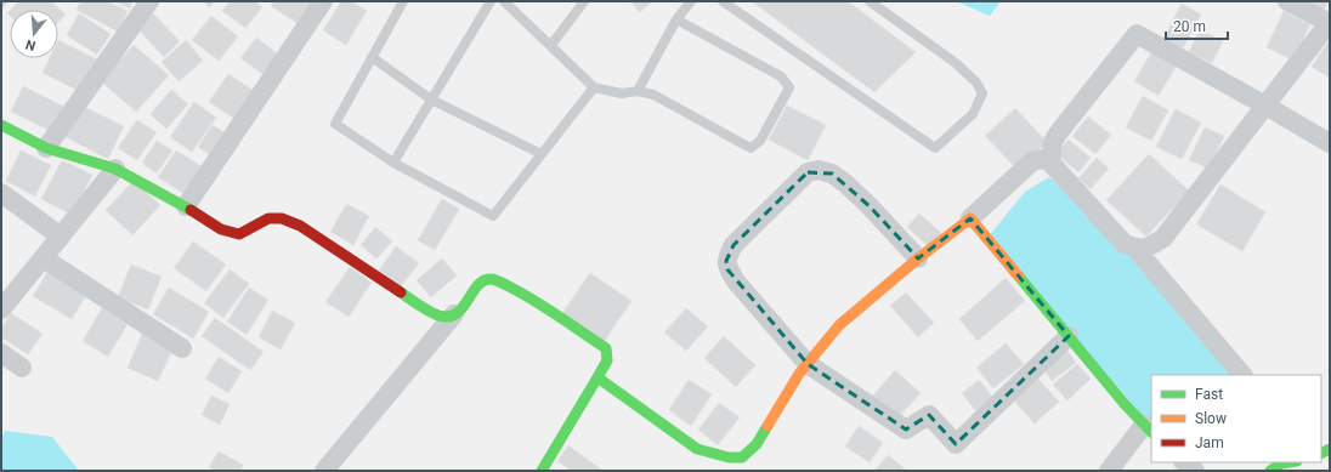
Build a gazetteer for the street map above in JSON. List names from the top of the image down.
{
  "legend": ["Fast", "Slow", "Jam"],
  "scale_bar": "20 m",
  "north": "bottom"
}
